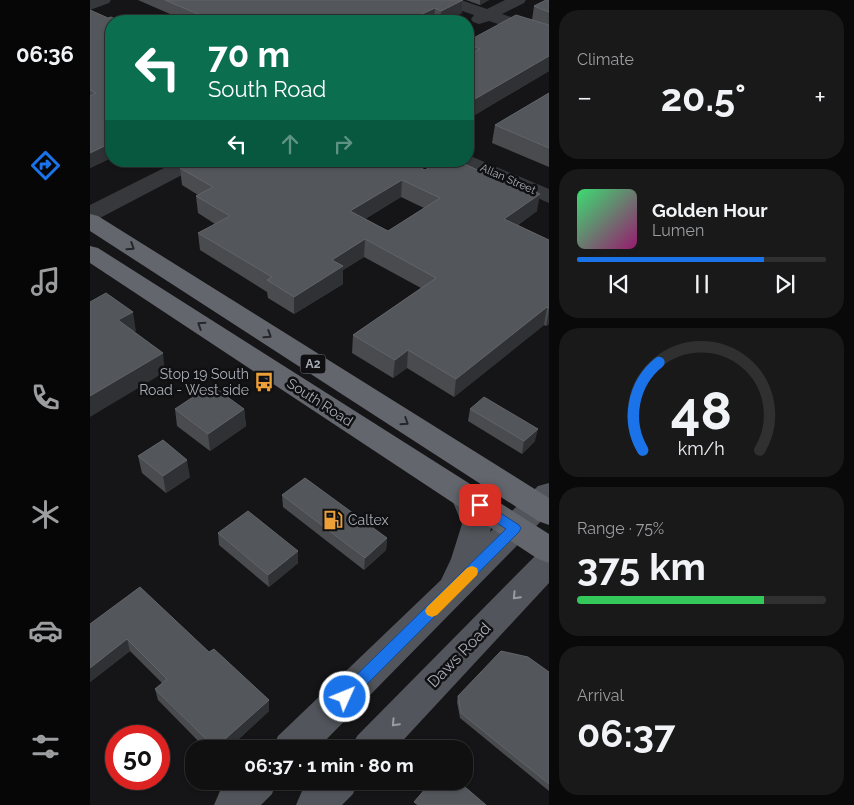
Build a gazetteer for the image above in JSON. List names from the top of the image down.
{
  "streets": {
    "highway": ["A2", "South Road"],
    "main road": ["Daws Road"],
    "street": ["Allan Street"]
  },
  "places": {
    "bus stop": ["Stop 19 South Road - West side"],
    "fuel station": ["Caltex"]
  },
  "page": {
    "tabs": "06:36",
    "tile": [
      "Climate",
      ["Range · 75%", "375 km"],
      ["Arrival", "06:37"]
    ],
    "turn": ["70 m", "South Road"],
    "heat": ["−", "20.5°", "+"],
    "song": ["Golden Hour", "Lumen"],
    "limit": "50",
    "trip": "06:37 · 1 min · 80 m",
    "gauge": ["48", "km/h"]
  }
}
